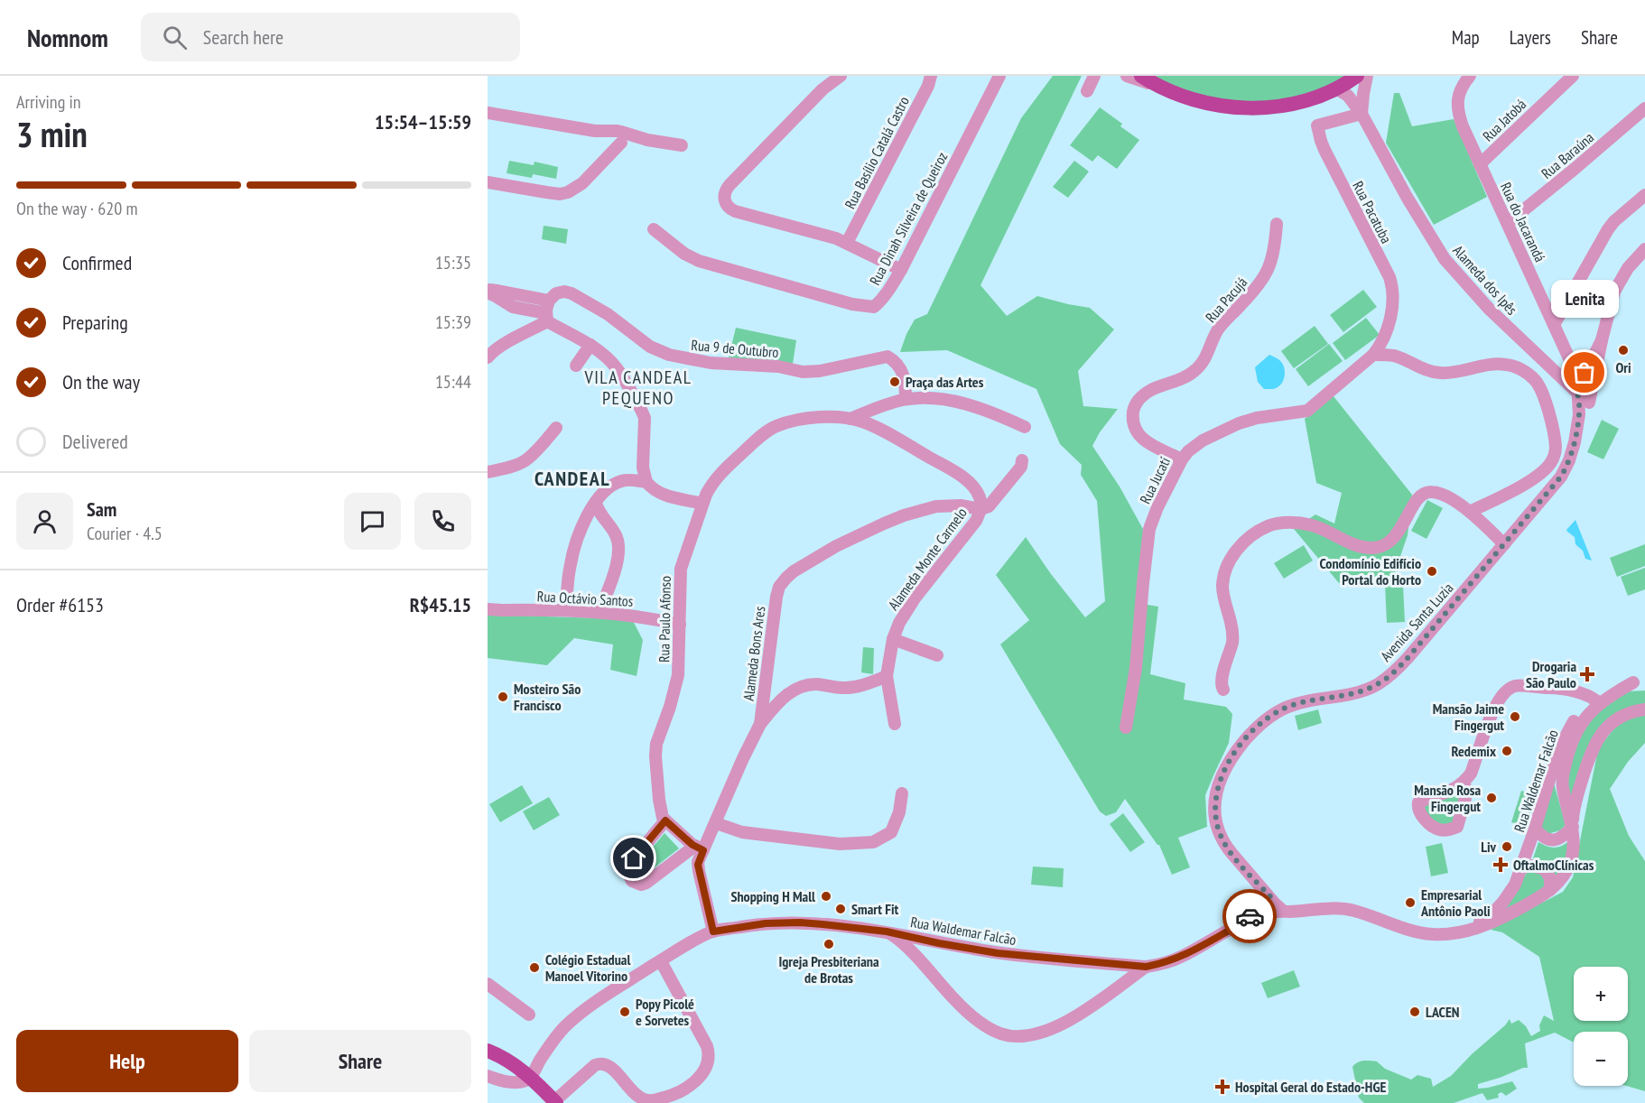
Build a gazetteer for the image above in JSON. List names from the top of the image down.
{
  "streets": {
    "street": [
      "Rua Jatobá",
      "Rua Basílio Catalá Castro",
      "Rua Baraúna",
      "Rua Pacatuba",
      "Rua Dinah Silveira de Queiroz",
      "Rua do Jacarandá",
      "Alameda dos Ipês",
      "Rua Pacujá",
      "Rua 9 de Outubro",
      "Rua Jucati",
      "Alameda Monte Carmelo",
      "Rua Octávio Santos",
      "Rua Paulo Afonso",
      "Avenida Santa Luzia",
      "Alameda Bons Ares",
      "Rua Waldemar Falcão"
    ]
  },
  "crossings": [
    ["Rua Jatobá", "Rua do Jacarandá"],
    ["Rua Baraúna", "Rua do Jacarandá"],
    ["Rua Pacatuba", "Alameda dos Ipês"],
    ["Rua Pacatuba", "Rua Jucati"],
    ["Rua do Jacarandá", "Alameda dos Ipês"],
    ["Rua do Jacarandá", "Avenida Santa Luzia"],
    ["Alameda dos Ipês", "Avenida Santa Luzia"],
    ["Rua Pacujá", "Rua Jucati"],
    ["Rua 9 de Outubro", "Rua Paulo Afonso"],
    ["Alameda Monte Carmelo", "Rua Paulo Afonso"],
    ["Alameda Monte Carmelo", "Alameda Bons Ares"],
    ["Rua Octávio Santos", "Rua Paulo Afonso"],
    ["Rua Paulo Afonso", "Alameda Bons Ares"],
    ["Avenida Santa Luzia", "Rua Waldemar Falcão"],
    ["Alameda Bons Ares", "Rua Waldemar Falcão"]
  ],
  "districts": ["VILA CANDEAL PEQUENO", "CANDEAL"],
  "places": {
    "other": [
      "Ori",
      "Lenita",
      "Praça das Artes",
      "Condomínio Edifício Portal do Horto",
      "Mosteiro São Francisco",
      "Mansão Jaime Fingergut",
      "Redemix",
      "Mansão Rosa Fingergut",
      "Liv",
      "Shopping H Mall",
      "Empresarial Antônio Paoli",
      "Smart Fit",
      "Igreja Presbiteriana de Brotas",
      "Colégio Estadual Manoel Vitorino",
      "Popy Picolé e Sorvetes",
      "LACEN"
    ],
    "health": ["Drogaria São Paulo", "OftalmoClínicas", "Hospital Geral do Estado-HGE"]
  },
  "page": {
    "header": "Nomnom",
    "search": "Search here",
    "nav": ["Map", "Layers", "Share"],
    "heading": ["3 min", "Arriving in", "15:54–15:59"],
    "panel": [
      "Sam",
      "Courier · 4.5",
      "Order #6153",
      "R$45.15"
    ],
    "bar": "On the way · 620 m",
    "list": [
      ["Confirmed", "15:35"],
      ["Preparing", "15:39"],
      ["On the way", "15:44"],
      "Delivered"
    ],
    "bubble": "Lenita",
    "map_buttons": ["+", "−"],
    "buttons": ["Help", "Share"]
  }
}
